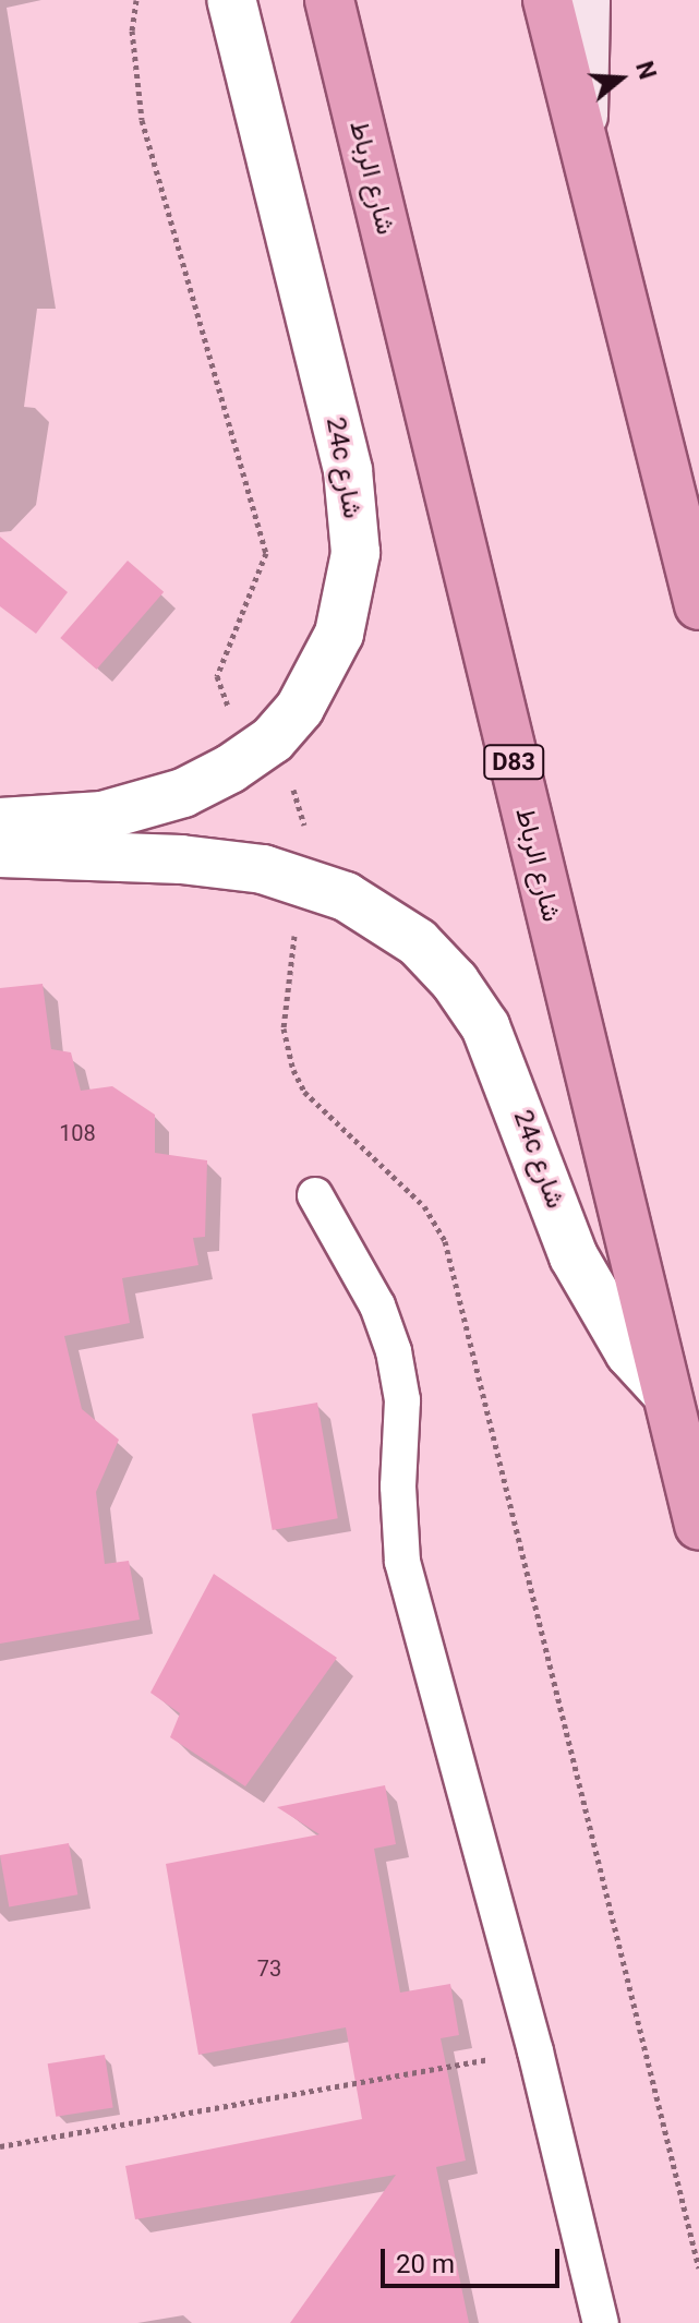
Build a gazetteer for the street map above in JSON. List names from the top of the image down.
{
  "streets": {
    "highway": ["شارع الرباط", "D83"],
    "street": ["24c شارع"]
  },
  "crossings": [
    ["شارع الرباط", "24c شارع"]
  ],
  "house_numbers": ["108", "73"],
  "scale_bar": "20 m",
  "north": "right"
}
